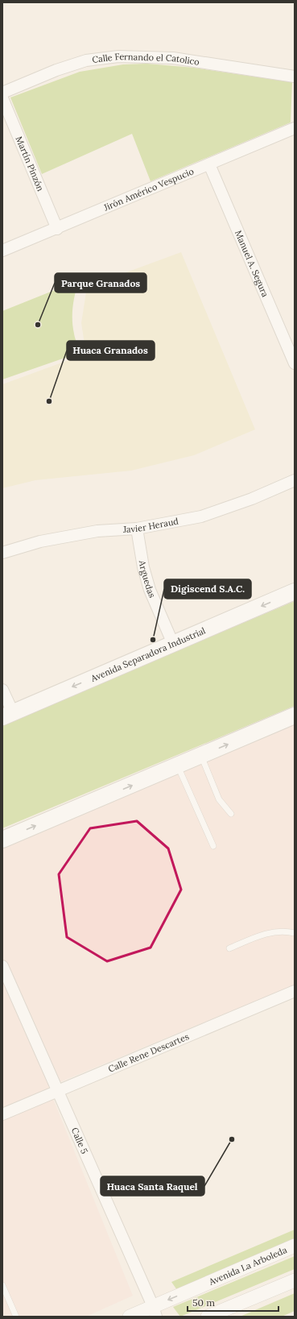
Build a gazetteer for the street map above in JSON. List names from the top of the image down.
{
  "streets": {
    "main road": ["Avenida Separadora Industrial"],
    "street": [
      "Calle Fernando el Catolico",
      "Martín Pinzón",
      "Jirón Américo Vespucio",
      "Manuel A. Segura",
      "Javier Heraud",
      "Arguedas",
      "Calle Rene Descartes",
      "Calle 5",
      "Avenida La Arboleda"
    ]
  },
  "crossings": [
    ["Martín Pinzón", "Jirón Américo Vespucio"],
    ["Jirón Américo Vespucio", "Manuel A. Segura"],
    ["Javier Heraud", "Arguedas"],
    ["Arguedas", "Avenida Separadora Industrial"],
    ["Calle Rene Descartes", "Calle 5"],
    ["Calle 5", "Avenida La Arboleda"]
  ],
  "places": [
    "Parque Granados",
    "Huaca Granados",
    "Digiscend S.A.C.",
    "Huaca Santa Raquel"
  ],
  "scale_bar": "50 m"
}
